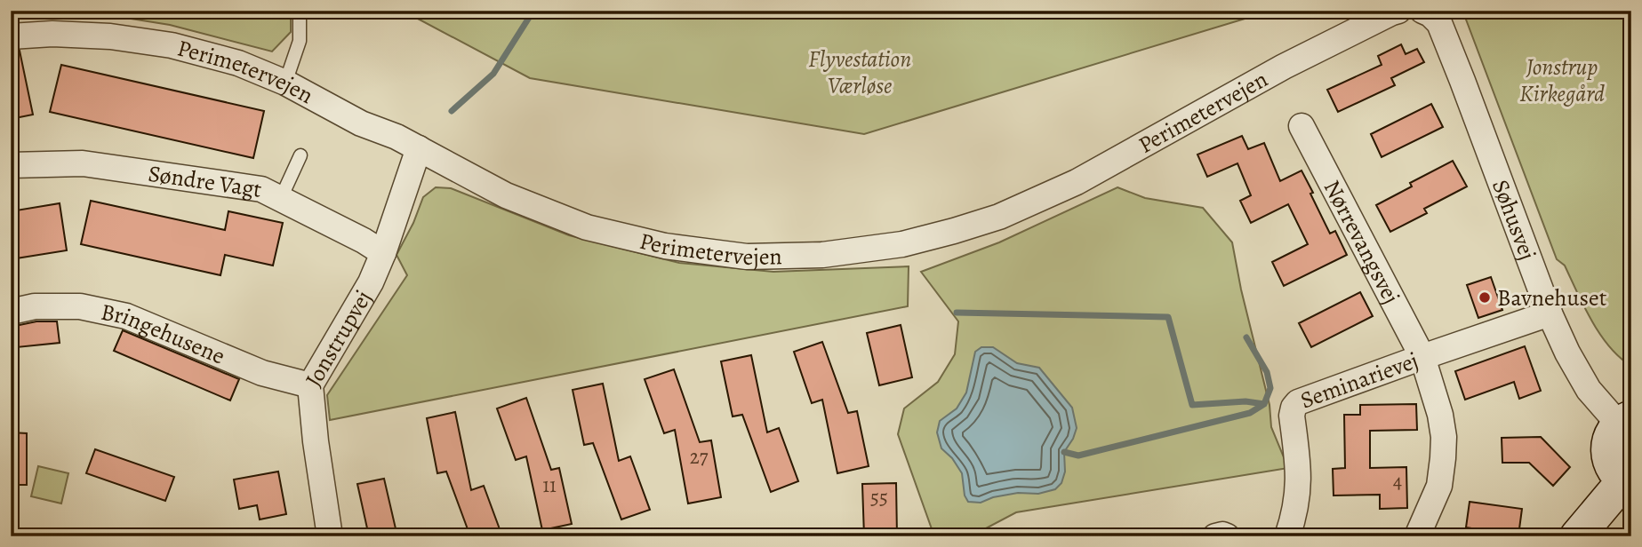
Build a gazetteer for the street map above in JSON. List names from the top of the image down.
{
  "streets": {
    "street": [
      "Perimetervejen",
      "Søndre Vagt",
      "Søhusvej",
      "Nørrevangsvej",
      "Bringehusene",
      "Jonstrupvej",
      "Seminarievej"
    ]
  },
  "crossings": [
    ["Perimetervejen", "Jonstrupvej"],
    ["Søndre Vagt", "Jonstrupvej"],
    ["Søhusvej", "Seminarievej"],
    ["Nørrevangsvej", "Seminarievej"],
    ["Bringehusene", "Jonstrupvej"]
  ],
  "parks": ["Flyvestation Værløse", "Jonstrup Kirkegård"],
  "places": ["Bavnehuset"],
  "house_numbers": [
    "27",
    "4",
    "11",
    "55"
  ]
}
